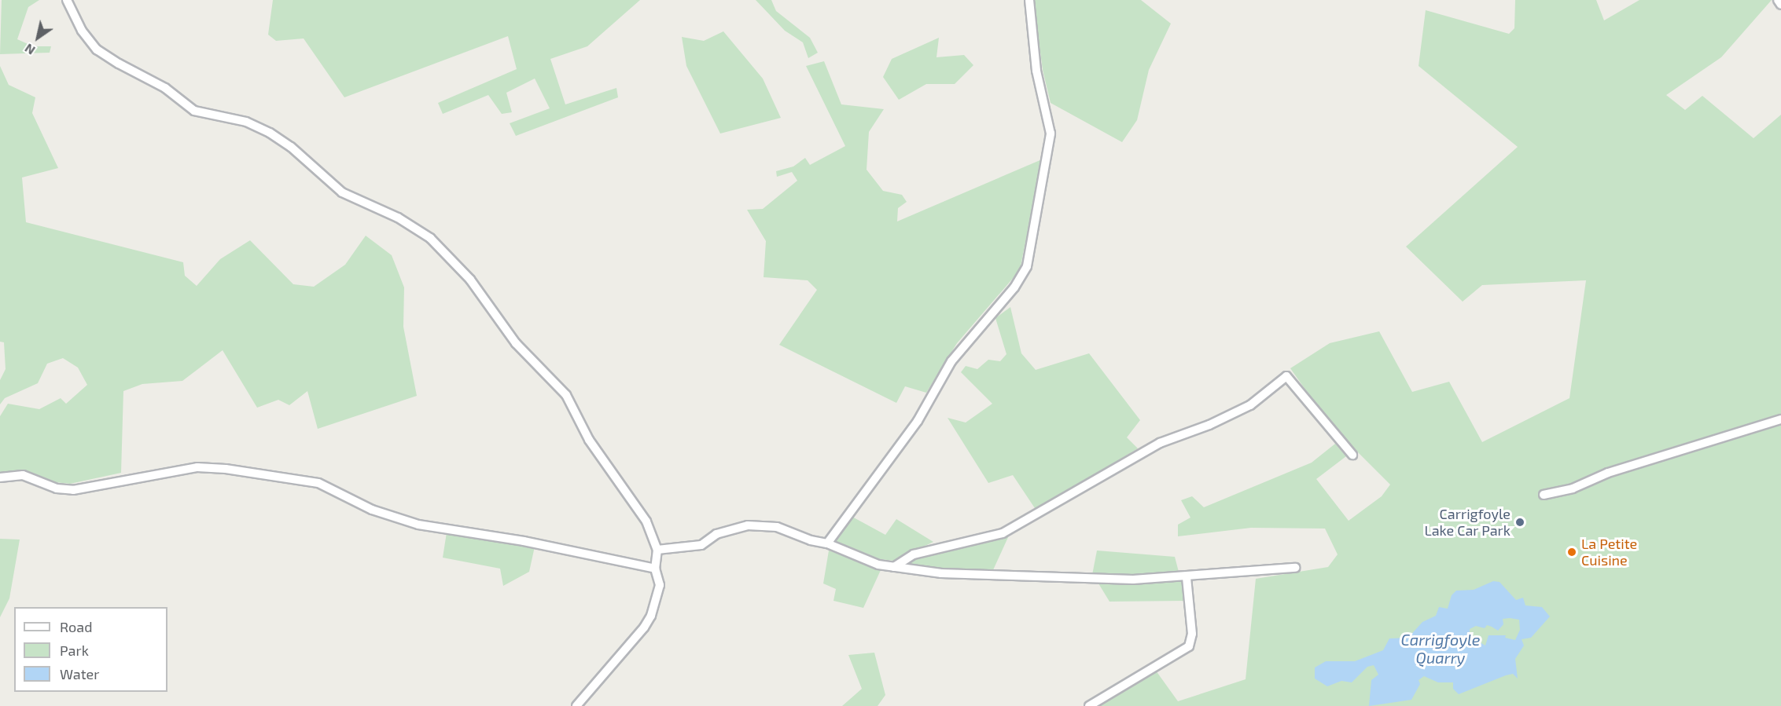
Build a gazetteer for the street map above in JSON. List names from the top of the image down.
{
  "water": ["Carrigfoyle Quarry"],
  "places": ["Carrigfoyle Lake Car Park", "La Petite Cuisine"],
  "legend": ["Road", "Park", "Water"],
  "north": "bottom left"
}
